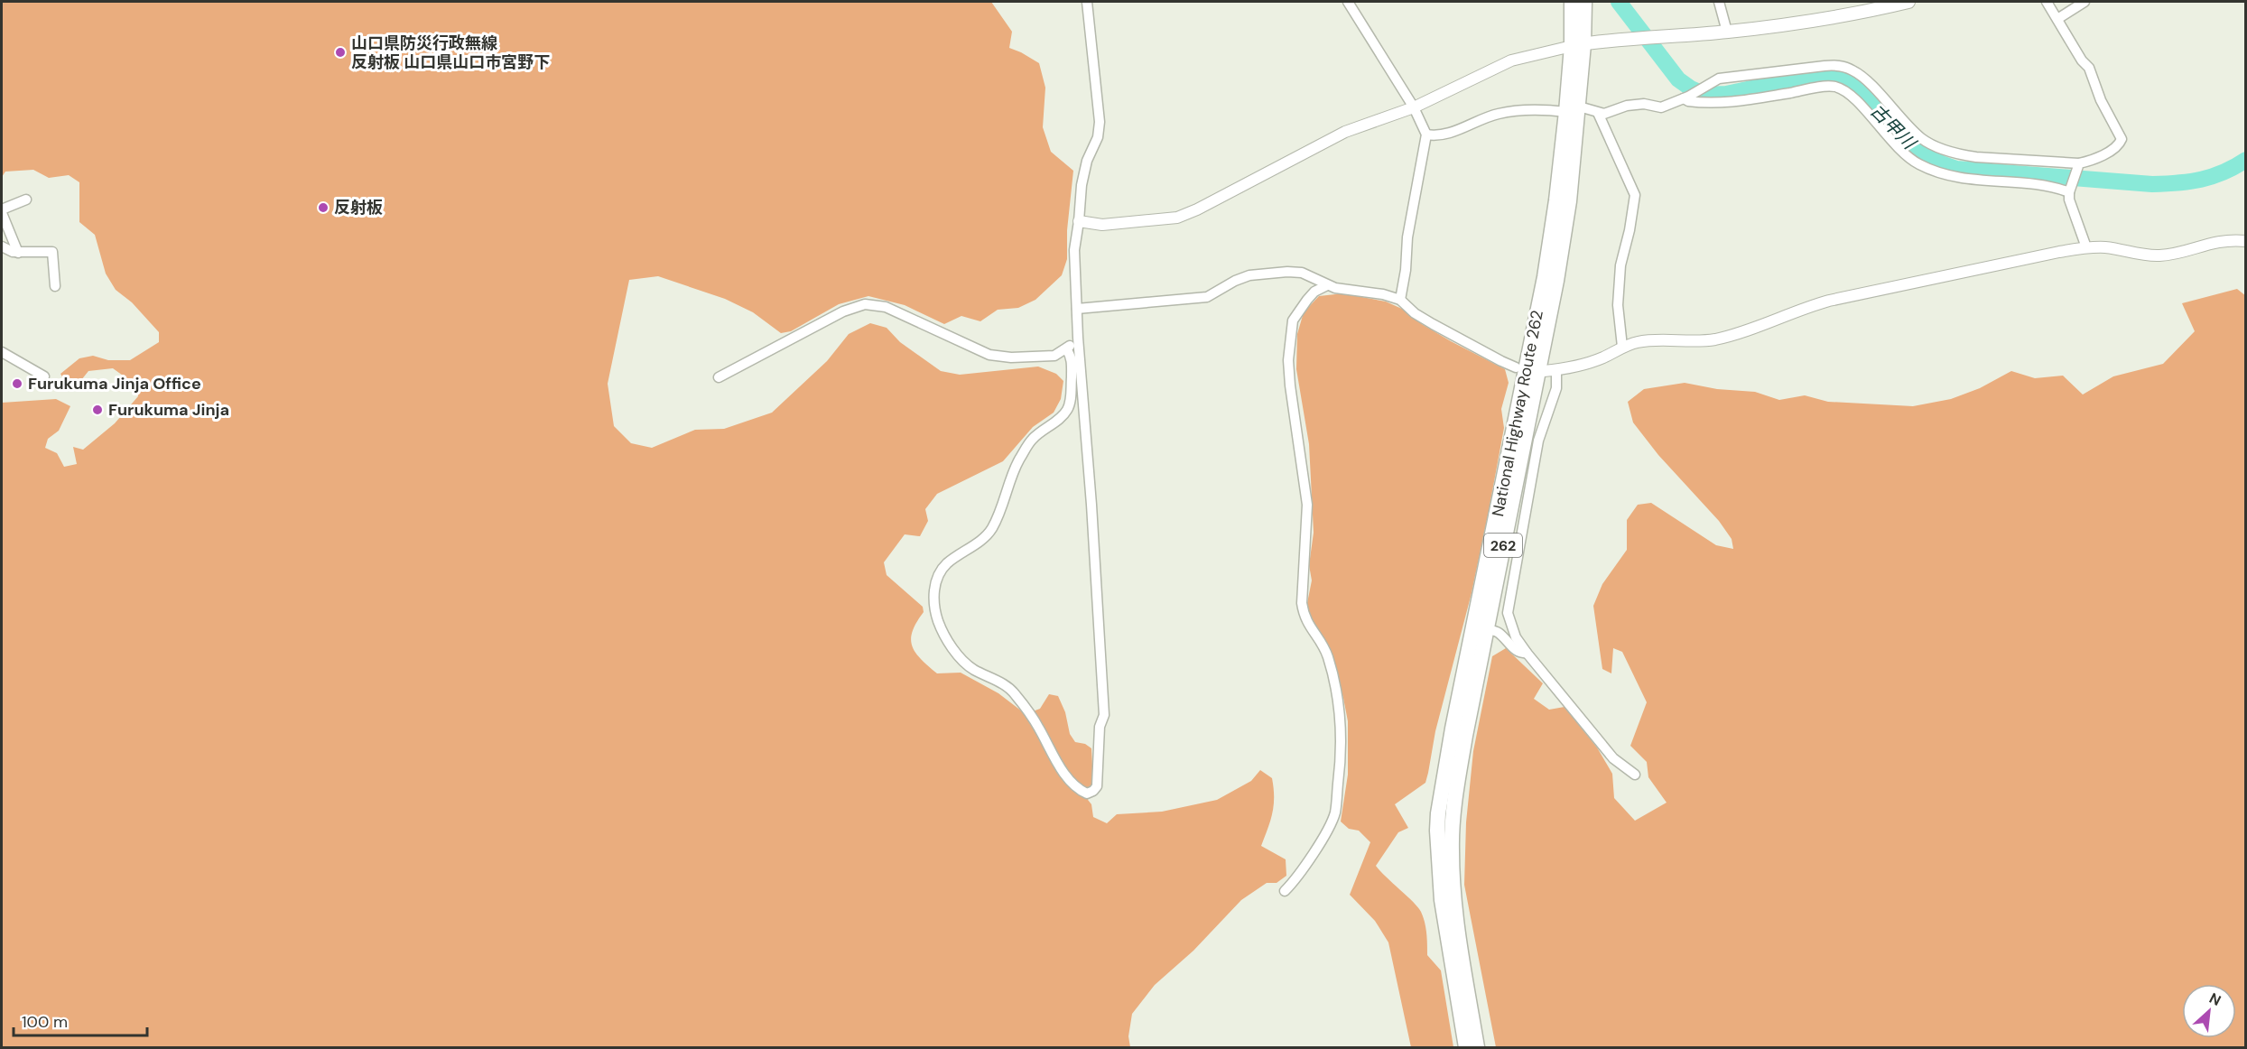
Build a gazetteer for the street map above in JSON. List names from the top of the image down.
{
  "streets": {
    "highway": ["National Highway Route 262", "262"]
  },
  "water": ["古甲川"],
  "places": [
    "山口県防災行政無線 反射板 山口県山口市宮野下",
    "反射板",
    "Furukuma Jinja Office",
    "Furukuma Jinja"
  ],
  "scale_bar": "100 m",
  "north": "top right"
}
